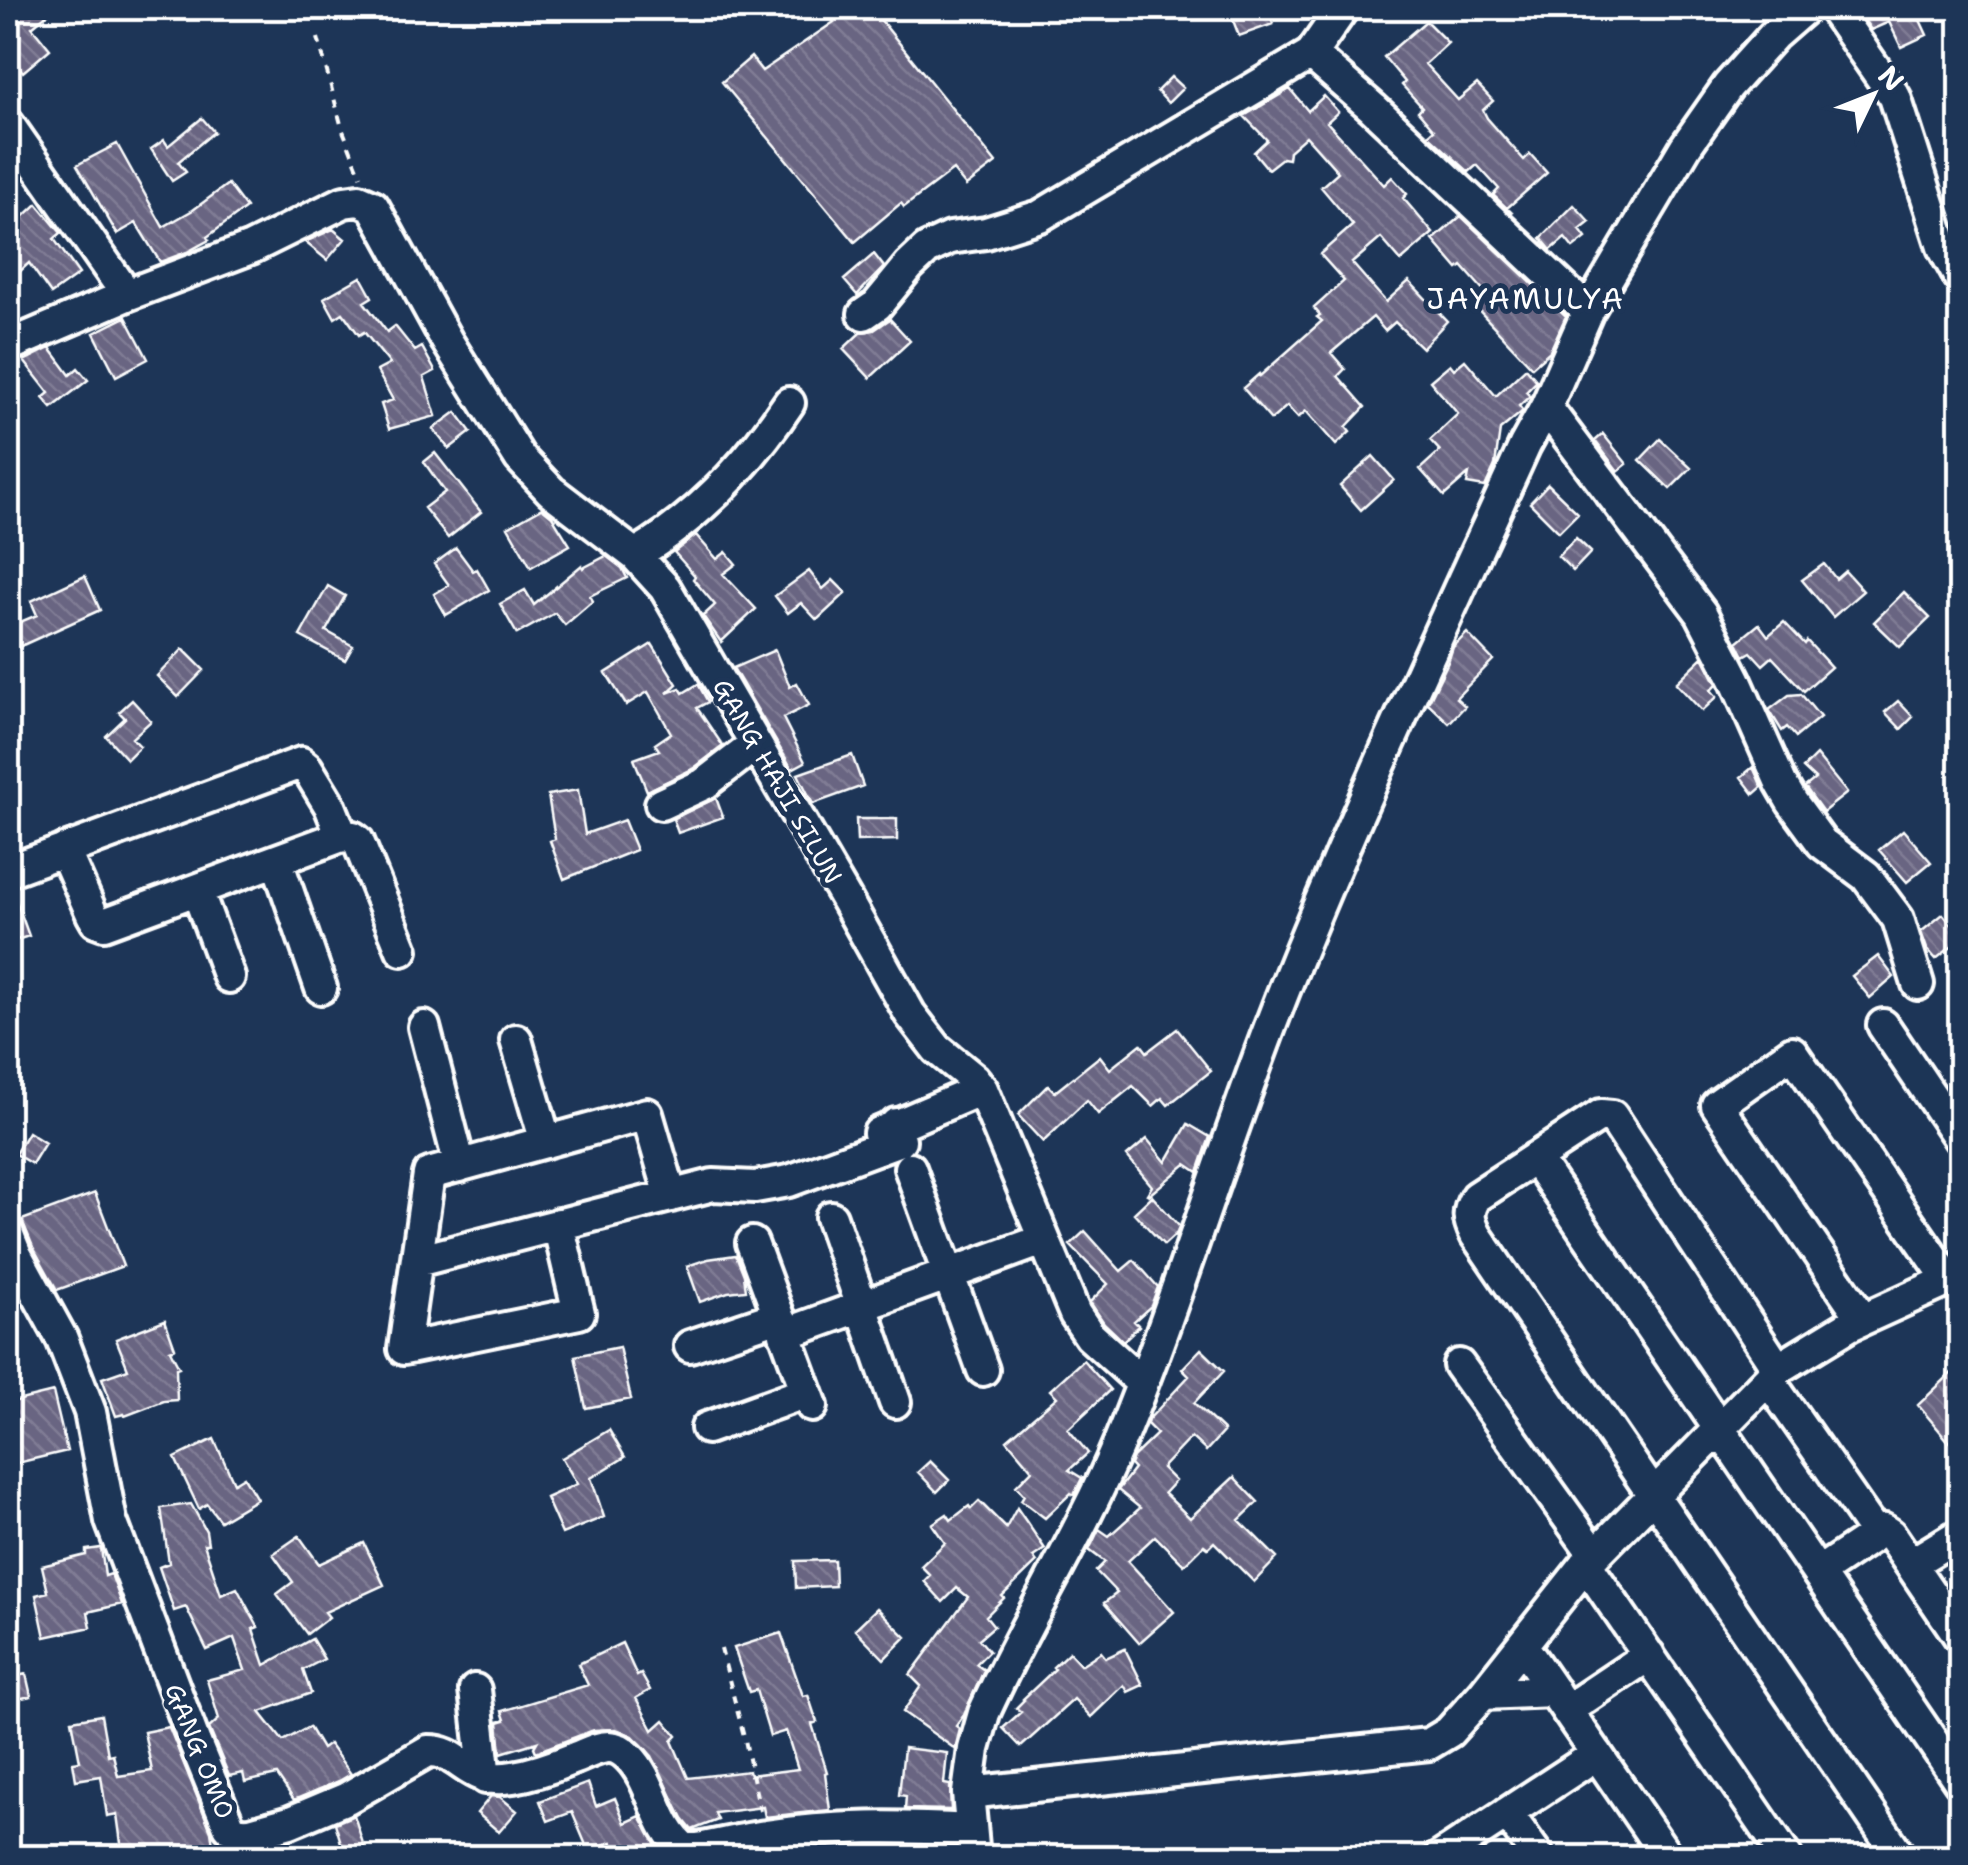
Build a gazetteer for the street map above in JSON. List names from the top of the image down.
{
  "streets": {
    "street": ["GANG HAJI SILUN", "GANG OMO"]
  },
  "districts": ["JAYAMULYA"],
  "north": "top right"
}
